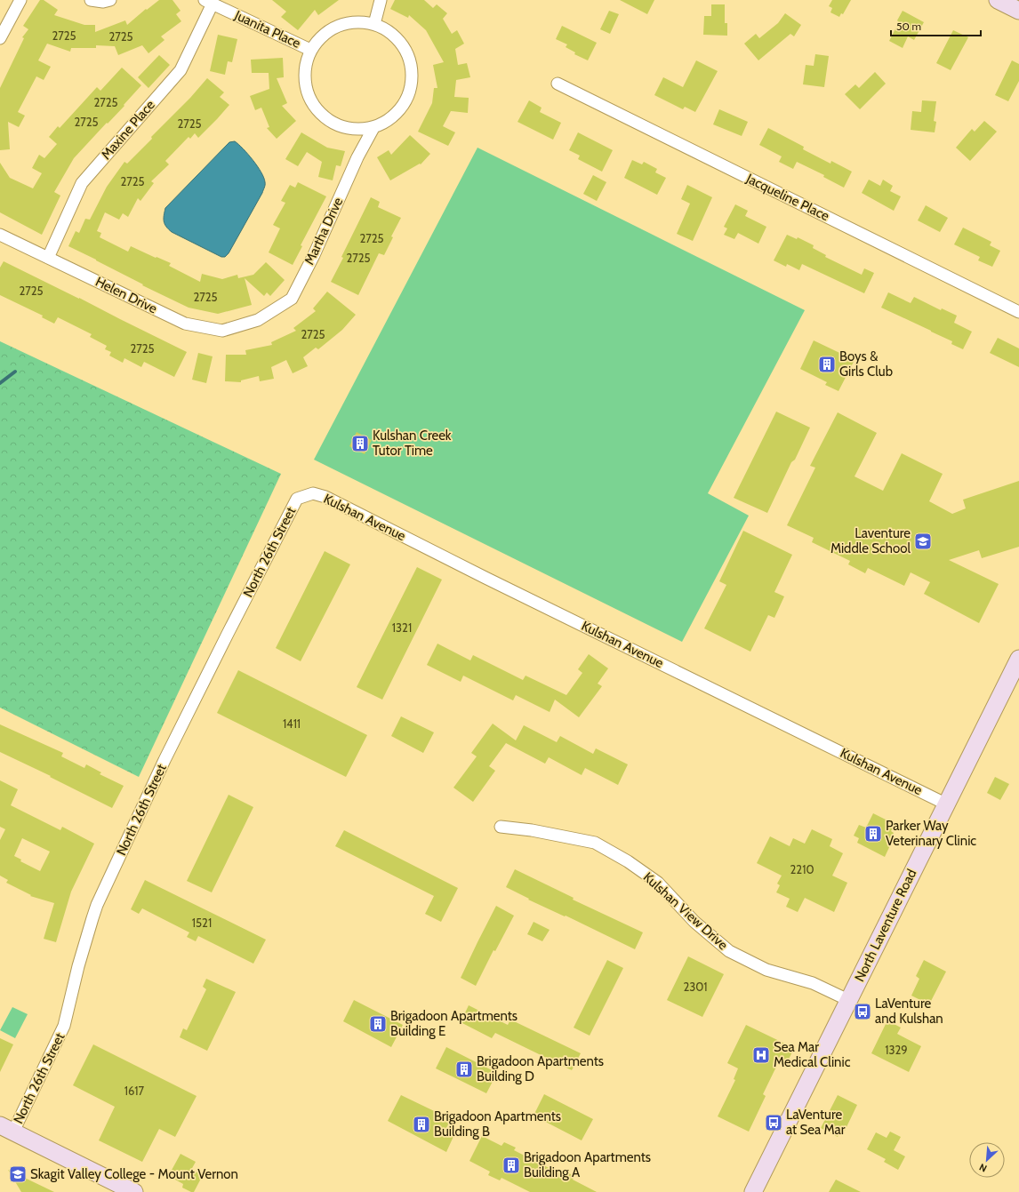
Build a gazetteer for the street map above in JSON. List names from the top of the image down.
{
  "streets": {
    "street": [
      "Juanita Place",
      "Maxine Place",
      "Jacqueline Place",
      "Martha Drive",
      "Helen Drive",
      "Kulshan Avenue",
      "North 26th Street",
      "Kulshan View Drive",
      "North Laventure Road"
    ]
  },
  "crossings": [
    ["Juanita Place", "Maxine Place"],
    ["Juanita Place", "Martha Drive"],
    ["Maxine Place", "Helen Drive"],
    ["Martha Drive", "Helen Drive"],
    ["Kulshan Avenue", "North 26th Street"],
    ["Kulshan Avenue", "North Laventure Road"],
    ["Kulshan View Drive", "North Laventure Road"]
  ],
  "places": {
    "building": [
      "Boys & Girls Club",
      "Kulshan Creek Tutor Time",
      "Parker Way Veterinary Clinic",
      "Brigadoon Apartments Building E",
      "Brigadoon Apartments Building D",
      "Brigadoon Apartments Building B",
      "Brigadoon Apartments Building A"
    ],
    "school or university": ["Laventure Middle School", "Skagit Valley College - Mount Vernon"],
    "bus stop": ["LaVenture and Kulshan", "LaVenture at Sea Mar"],
    "hospital": ["Sea Mar Medical Clinic"]
  },
  "house_numbers": [
    "2725",
    "2725",
    "2725",
    "2725",
    "2725",
    "2725",
    "2725",
    "2725",
    "2725",
    "2725",
    "2725",
    "2725",
    "1321",
    "1411",
    "2210",
    "1521",
    "2301",
    "1329",
    "1617"
  ],
  "scale_bar": "50 m",
  "north": "bottom left"
}
